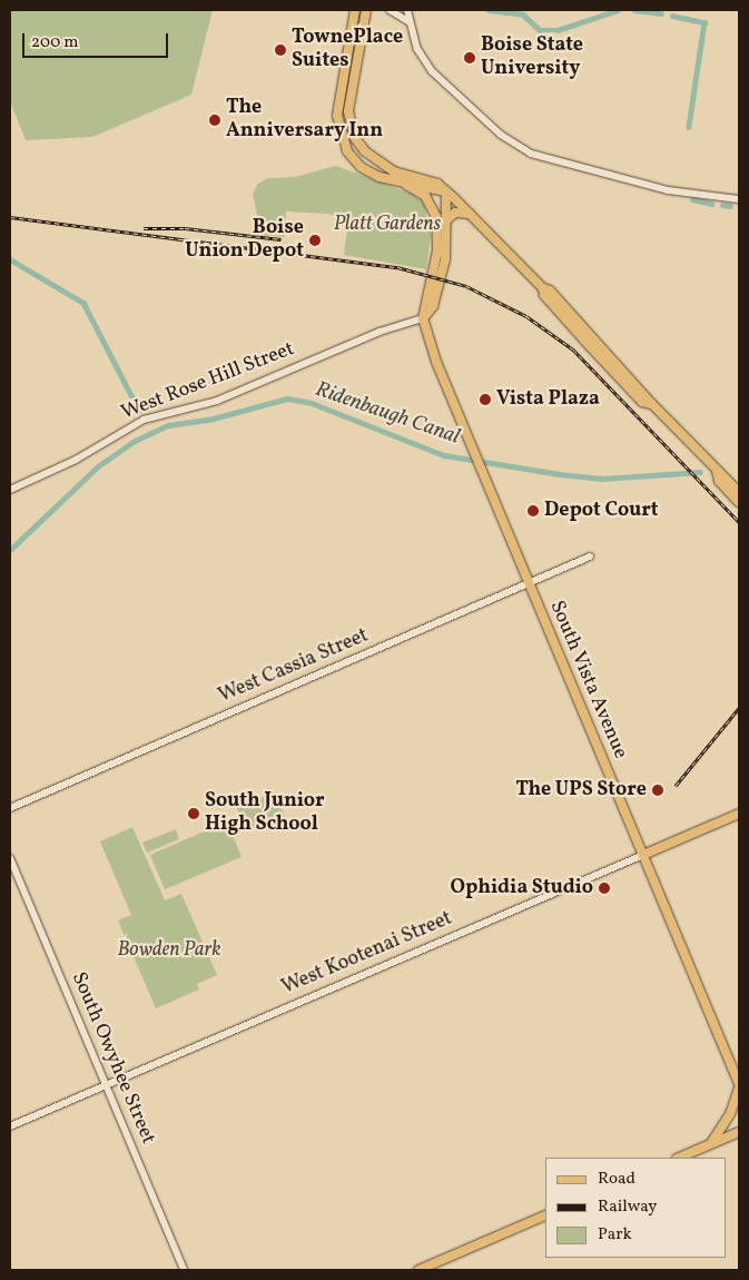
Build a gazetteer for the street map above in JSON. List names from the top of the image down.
{
  "streets": {
    "main road": ["South Vista Avenue", "West Kootenai Street"],
    "street": ["West Rose Hill Street", "West Cassia Street", "South Owyhee Street"]
  },
  "crossings": [
    ["West Rose Hill Street", "South Vista Avenue"],
    ["West Cassia Street", "South Vista Avenue"],
    ["South Vista Avenue", "West Kootenai Street"],
    ["West Kootenai Street", "South Owyhee Street"]
  ],
  "water": ["Ridenbaugh Canal"],
  "parks": ["Platt Gardens", "Bowden Park"],
  "places": [
    "TownePlace Suites",
    "Boise State University",
    "The Anniversary Inn",
    "Boise Union Depot",
    "Vista Plaza",
    "Depot Court",
    "The UPS Store",
    "South Junior High School",
    "Ophidia Studio"
  ],
  "legend": ["Road", "Railway", "Park"],
  "scale_bar": "200 m"
}
